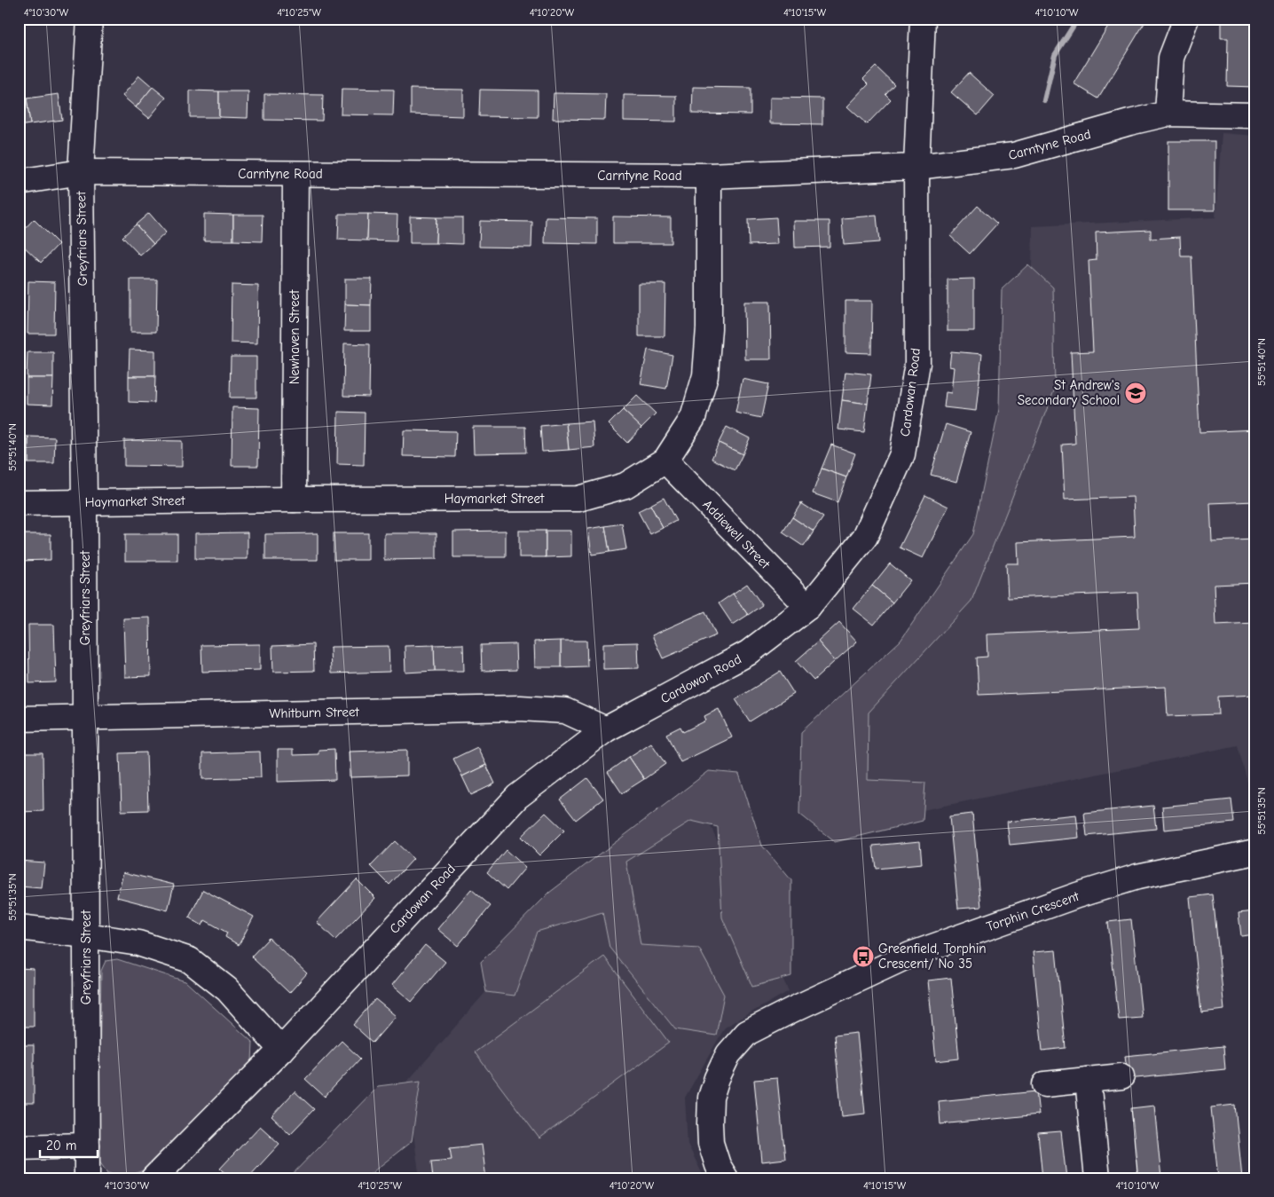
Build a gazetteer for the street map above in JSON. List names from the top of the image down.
{
  "streets": {
    "street": [
      "Carntyne Road",
      "Greyfriars Street",
      "Newhaven Street",
      "Cardowan Road",
      "Haymarket Street",
      "Addiewell Street",
      "Whitburn Street",
      "Torphin Crescent"
    ]
  },
  "crossings": [
    ["Carntyne Road", "Greyfriars Street"],
    ["Carntyne Road", "Newhaven Street"],
    ["Carntyne Road", "Cardowan Road"],
    ["Carntyne Road", "Haymarket Street"],
    ["Greyfriars Street", "Haymarket Street"],
    ["Greyfriars Street", "Whitburn Street"],
    ["Newhaven Street", "Haymarket Street"],
    ["Cardowan Road", "Addiewell Street"],
    ["Cardowan Road", "Whitburn Street"],
    ["Haymarket Street", "Addiewell Street"]
  ],
  "places": {
    "school or university": ["St Andrew's Secondary School"],
    "bus stop": ["Greenfield, Torphin Crescent/ No 35"]
  },
  "scale_bar": "20 m",
  "coordinates": [
    "4°10'30\"W",
    "4°10'25\"W",
    "4°10'20\"W",
    "4°10'15\"W",
    "4°10'10\"W",
    "55°51'40\"N",
    "55°51'35\"N"
  ]
}
